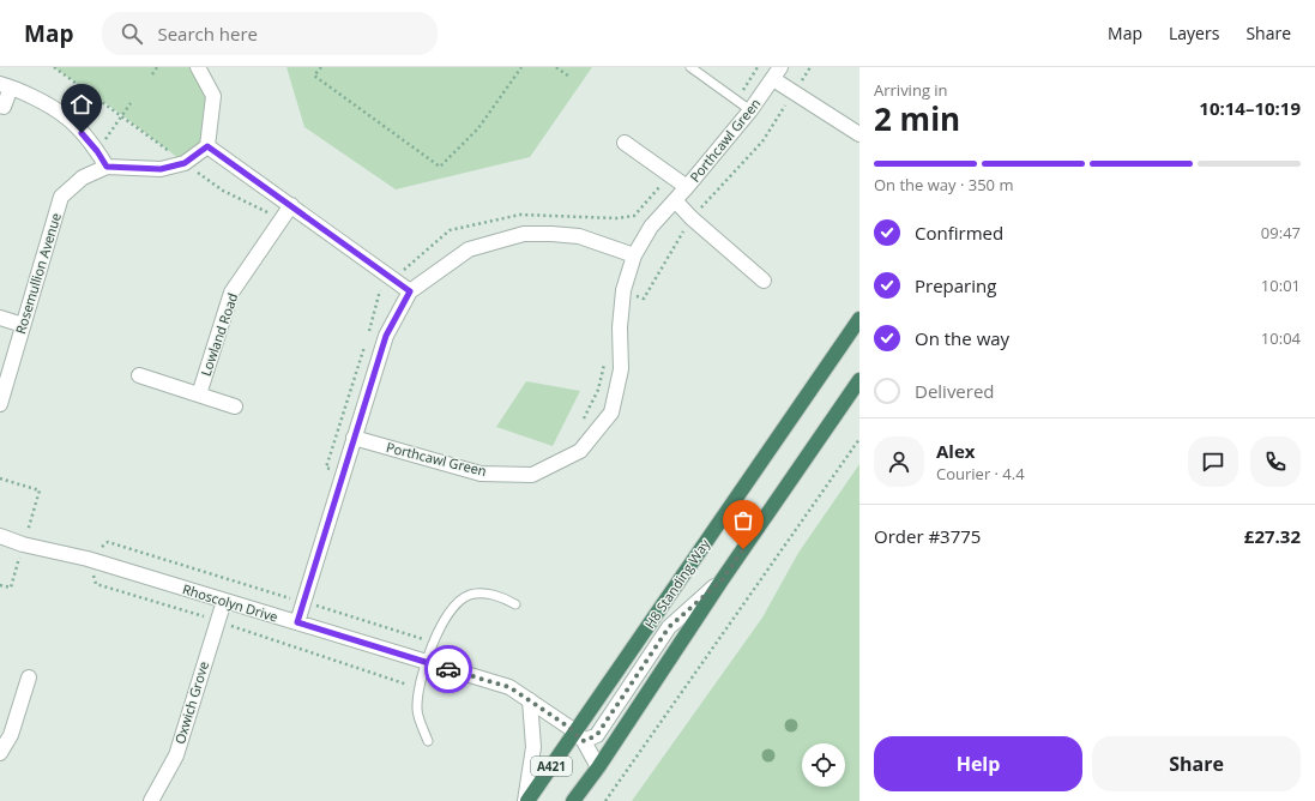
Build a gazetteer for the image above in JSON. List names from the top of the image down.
{
  "streets": {
    "highway": ["H8 Standing Way", "A421"],
    "street": [
      "Porthcawl Green",
      "Rosemullion Avenue",
      "Lowland Road",
      "Rhoscolyn Drive",
      "Oxwich Grove"
    ]
  },
  "crossings": [
    ["H8 Standing Way", "Rhoscolyn Drive"],
    ["Rhoscolyn Drive", "Oxwich Grove"],
    ["Rhoscolyn Drive", "A421"]
  ],
  "page": {
    "header": "Map",
    "search": "Search here",
    "nav": ["Map", "Layers", "Share"],
    "heading": ["2 min", "Arriving in", "10:14–10:19"],
    "panel": [
      "Alex",
      "Courier · 4.4",
      "Order #3775",
      "£27.32"
    ],
    "bar": "On the way · 350 m",
    "list": [
      ["Confirmed", "09:47"],
      ["Preparing", "10:01"],
      ["On the way", "10:04"],
      "Delivered"
    ],
    "buttons": ["Help", "Share"]
  }
}
